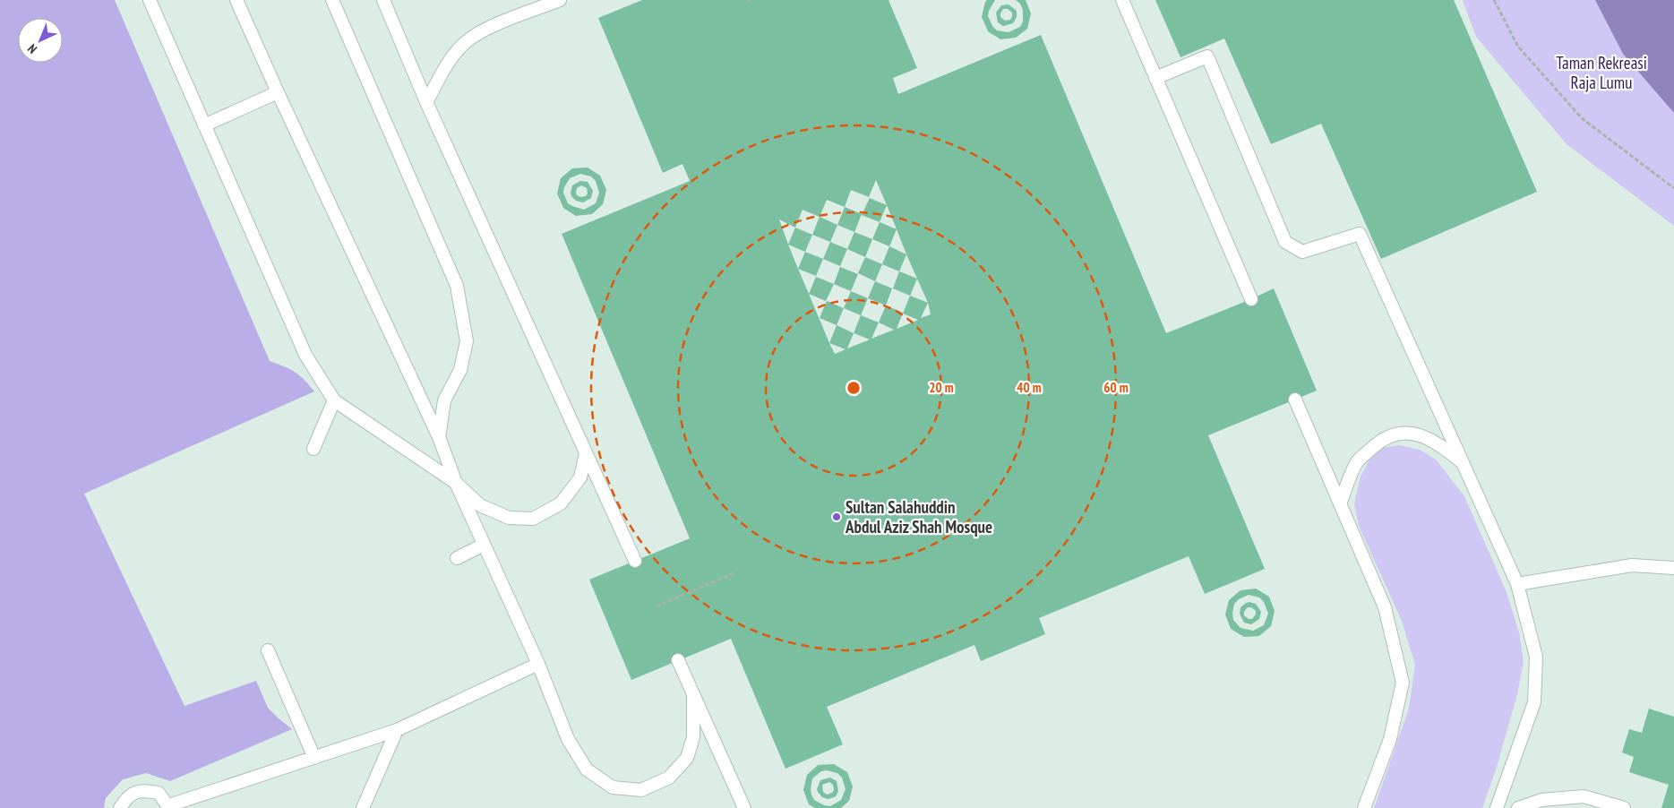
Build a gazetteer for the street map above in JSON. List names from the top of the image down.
{
  "parks": ["Taman Rekreasi Raja Lumu"],
  "places": ["Sultan Salahuddin Abdul Aziz Shah Mosque"],
  "north": "bottom left",
  "rings": ["20 m", "40 m", "60 m"]
}
